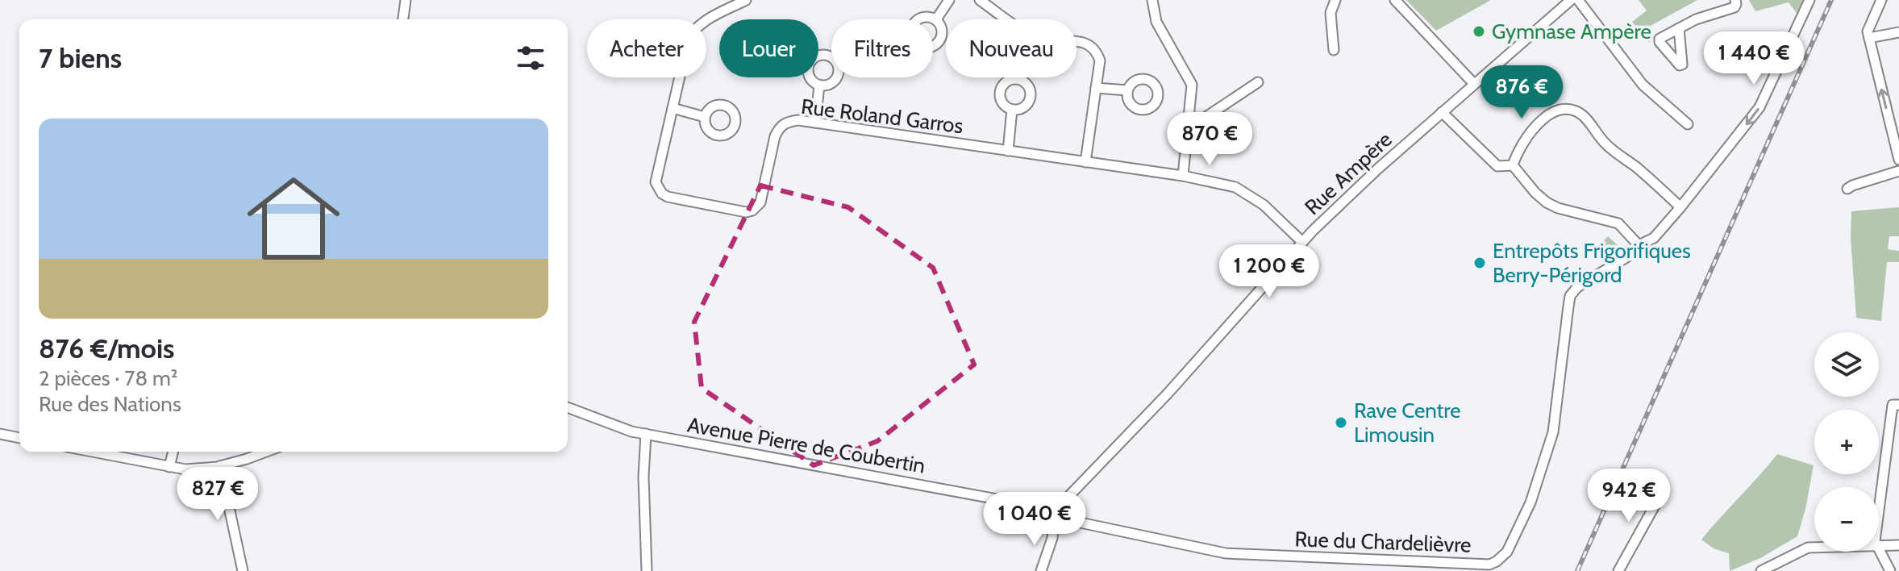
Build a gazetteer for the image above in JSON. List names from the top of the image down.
{
  "streets": {
    "street": [
      "Rue Roland Garros",
      "Rue Ampère",
      "Avenue Pierre de Coubertin",
      "Rue du Chardelièvre"
    ]
  },
  "crossings": [
    ["Rue Roland Garros", "Rue Ampère"],
    ["Rue Ampère", "Avenue Pierre de Coubertin"],
    ["Rue Ampère", "Rue du Chardelièvre"],
    ["Avenue Pierre de Coubertin", "Rue du Chardelièvre"]
  ],
  "places": ["Gymnase Ampère", "Entrepôts Frigorifiques Berry-Périgord", "Rave Centre Limousin"],
  "page": {
    "chip": [
      "Acheter",
      "Louer",
      "Filtres",
      "Nouveau"
    ],
    "heading": "7 biens",
    "price": [
      "1 440 €",
      "876 €",
      "870 €",
      "1 200 €",
      "827 €",
      "942 €",
      "1 040 €"
    ],
    "list": [
      {
        "name": "876 €/mois",
        "note": "2 pièces · 78 m² · Rue des Nations"
      }
    ],
    "map_buttons": ["+", "−"]
  }
}
